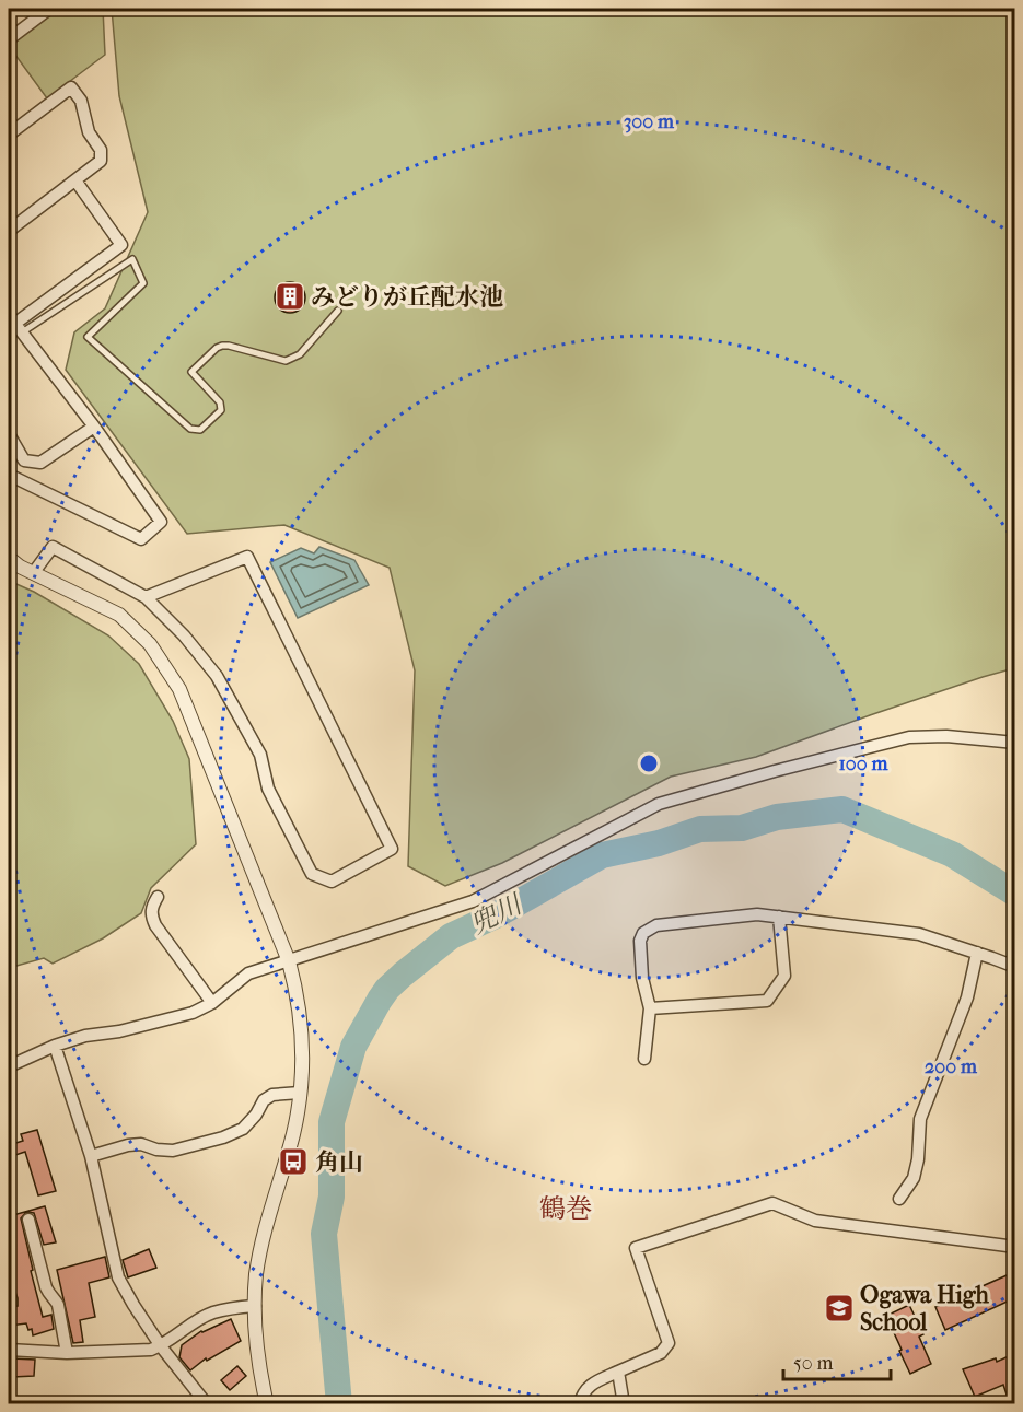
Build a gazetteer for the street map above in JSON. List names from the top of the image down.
{
  "districts": ["鶴巻"],
  "water": ["兜川"],
  "places": {
    "building": ["みどりが丘配水池"],
    "bus stop": ["角山"],
    "school or university": ["Ogawa High School"]
  },
  "scale_bar": "50 m",
  "rings": ["300 m", "100 m", "200 m"]
}
